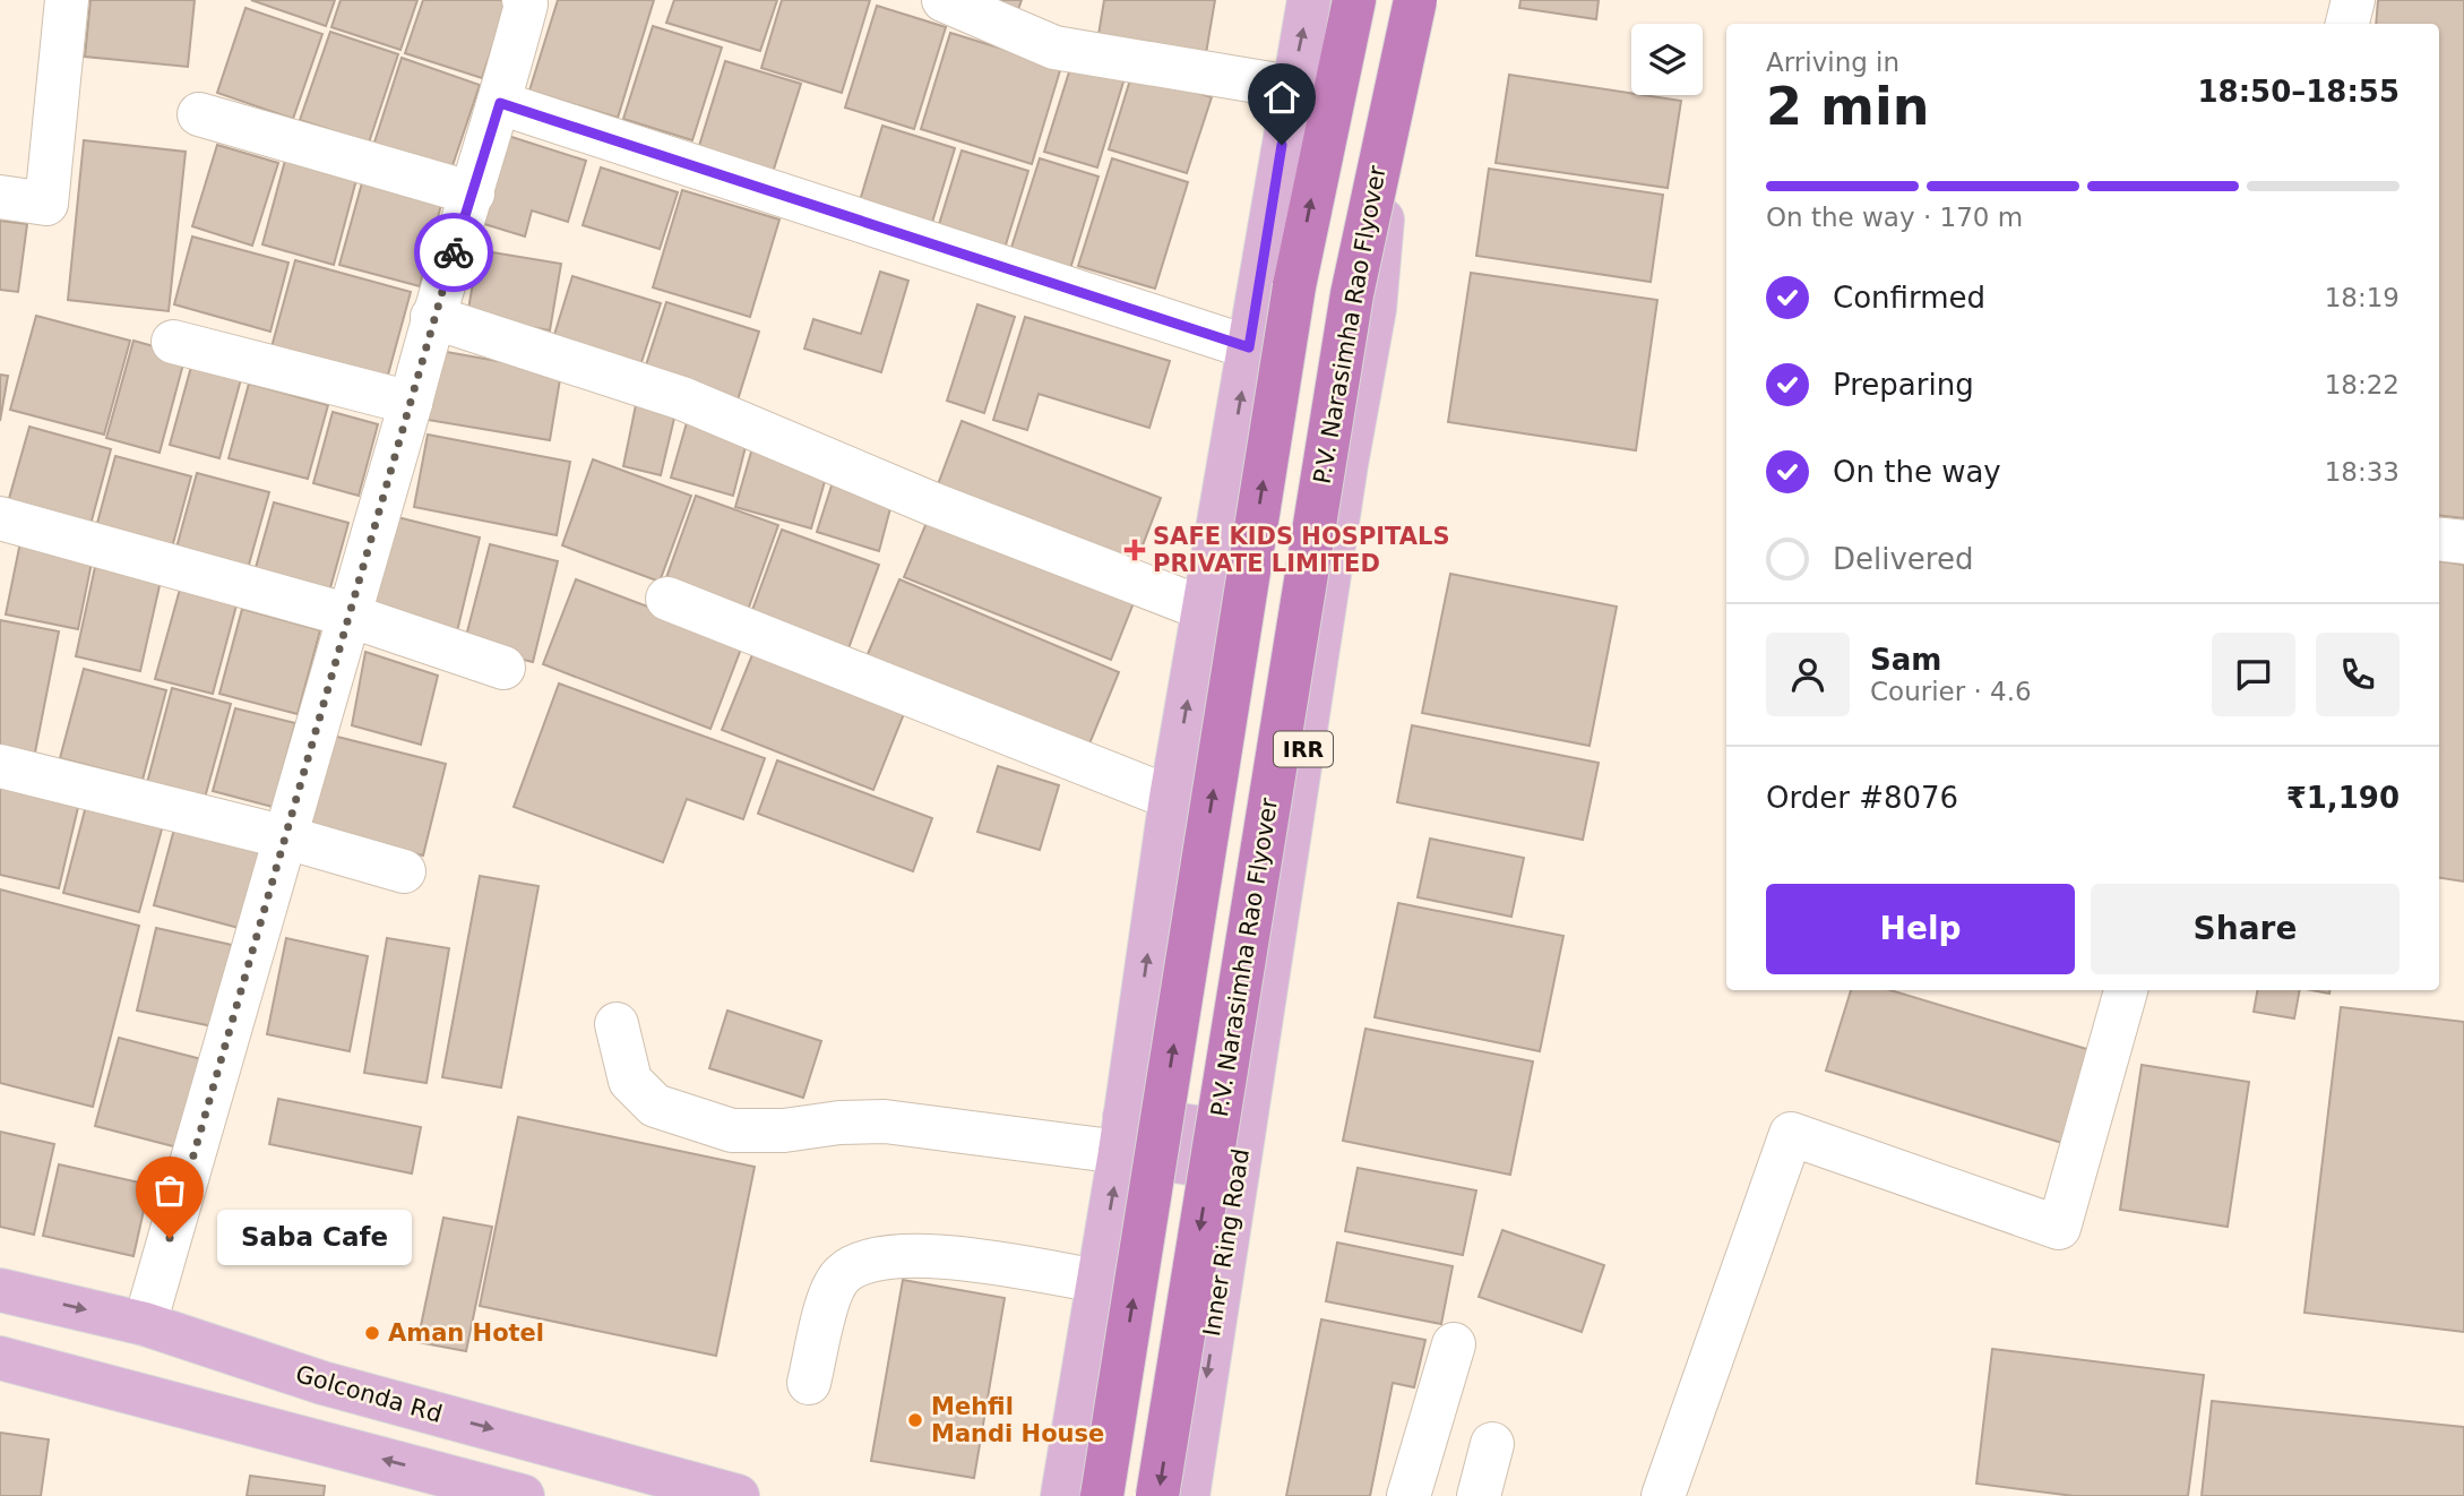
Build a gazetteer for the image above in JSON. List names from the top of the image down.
{
  "streets": {
    "highway": ["P.V. Narasimha Rao Flyover"],
    "main road": ["IRR", "Inner Ring Road", "Golconda Rd"]
  },
  "places": {
    "health": ["SAFE KIDS HOSPITALS PRIVATE LIMITED"],
    "other": ["Saba Cafe", "Aman Hotel", "Mehfil Mandi House"]
  },
  "page": {
    "heading": ["2 min", "Arriving in", "18:50–18:55"],
    "panel": [
      "Sam",
      "Courier · 4.6",
      "Order #8076",
      "₹1,190"
    ],
    "bar": "On the way · 170 m",
    "list": [
      ["Confirmed", "18:19"],
      ["Preparing", "18:22"],
      ["On the way", "18:33"],
      "Delivered"
    ],
    "buttons": ["Help", "Share"],
    "bubble": "Saba Cafe"
  }
}
